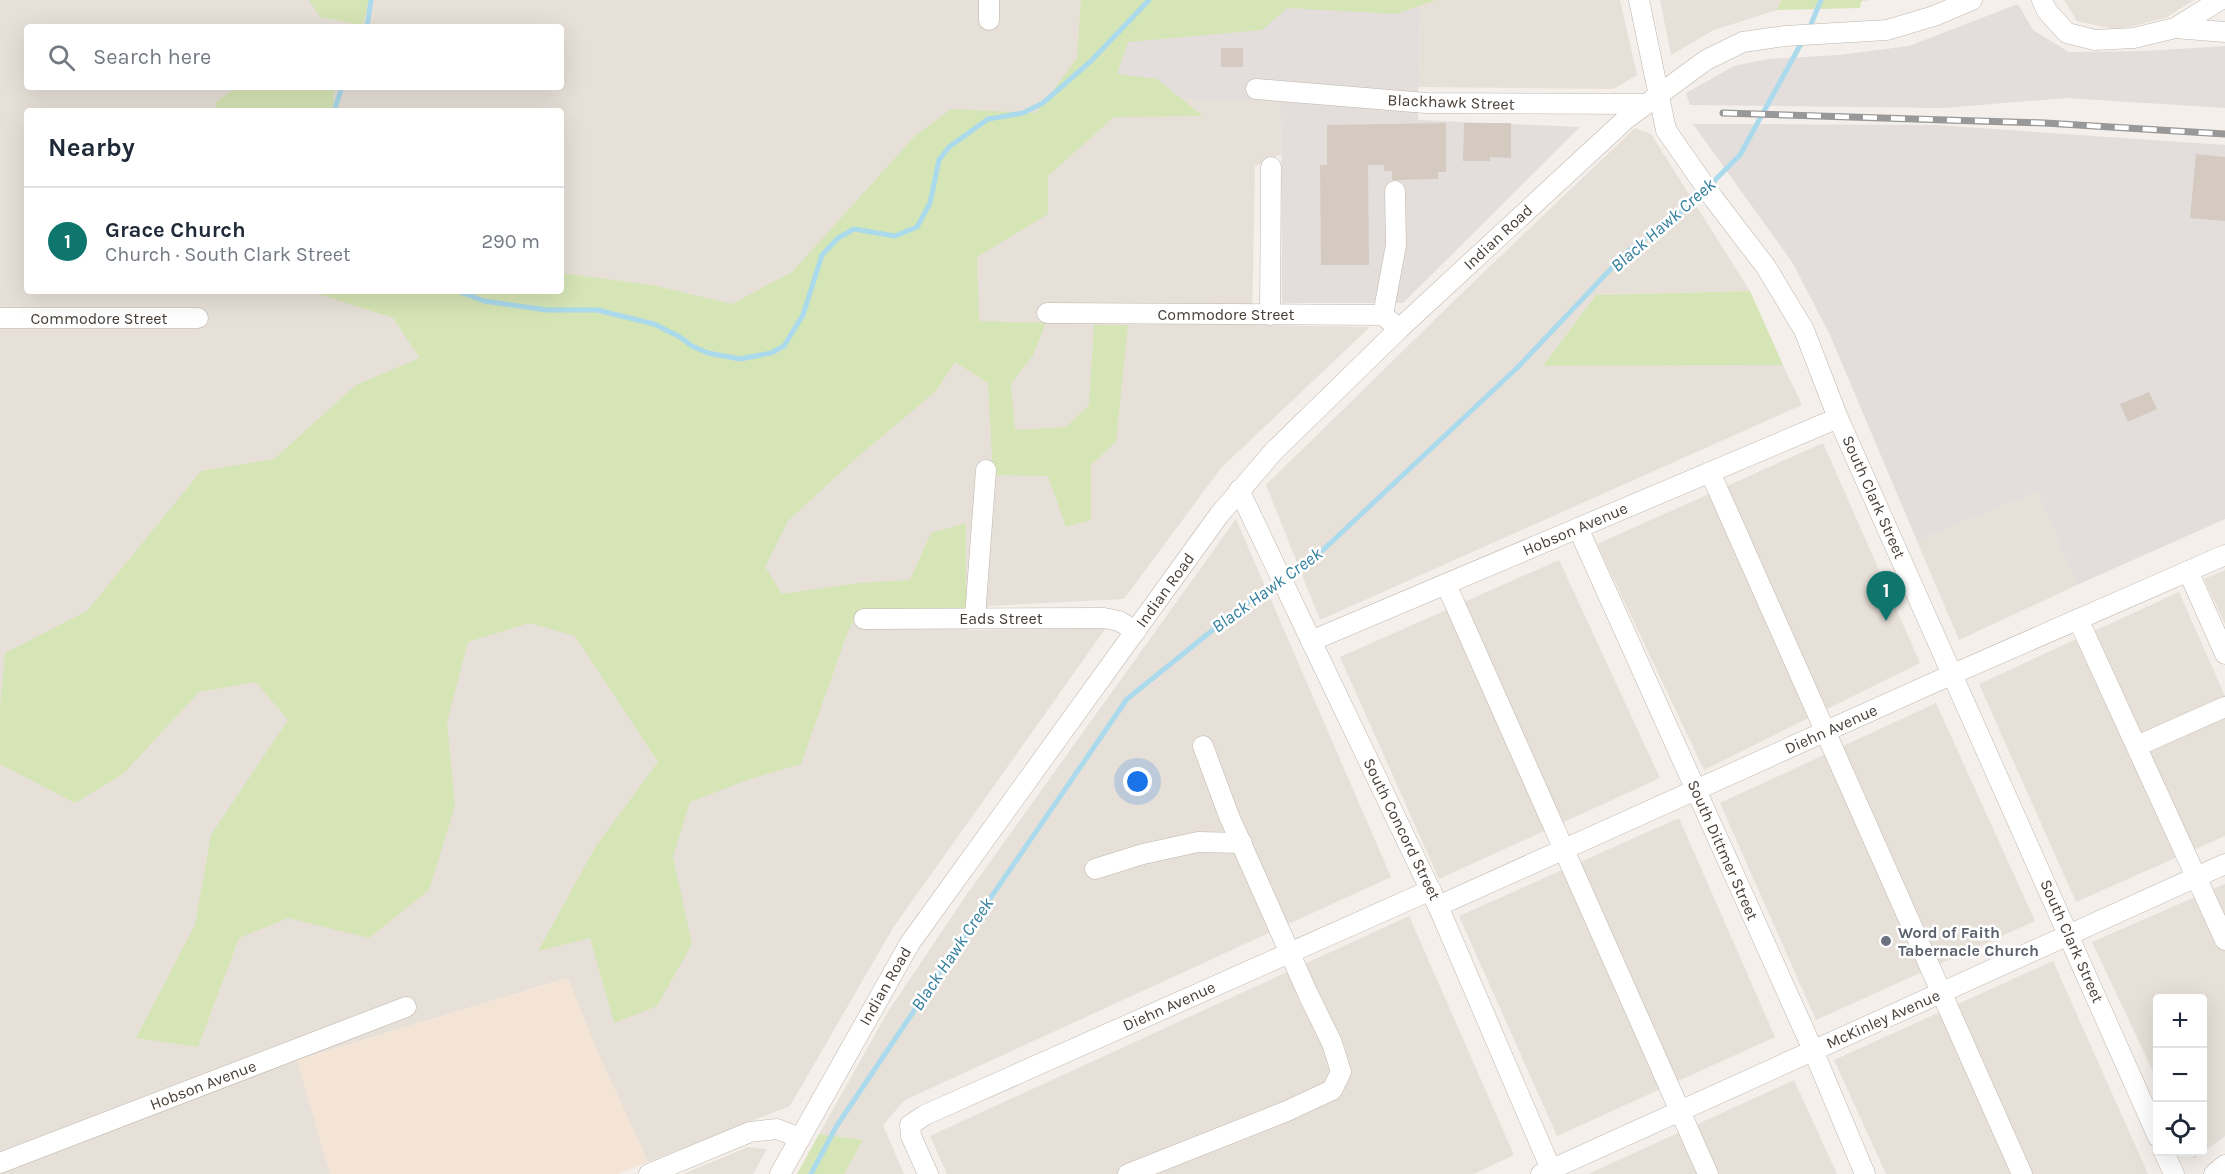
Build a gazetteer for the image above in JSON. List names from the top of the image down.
{
  "streets": {
    "street": [
      "Blackhawk Street",
      "Indian Road",
      "Commodore Street",
      "South Clark Street",
      "Hobson Avenue",
      "Eads Street",
      "Diehn Avenue",
      "South Concord Street",
      "South Dittmer Street",
      "McKinley Avenue"
    ]
  },
  "crossings": [
    ["Blackhawk Street", "Indian Road"],
    ["Blackhawk Street", "South Clark Street"],
    ["Indian Road", "South Clark Street"],
    ["Indian Road", "Eads Street"],
    ["Indian Road", "South Concord Street"],
    ["South Clark Street", "Hobson Avenue"],
    ["South Clark Street", "Diehn Avenue"],
    ["South Clark Street", "McKinley Avenue"],
    ["Hobson Avenue", "South Concord Street"],
    ["Hobson Avenue", "South Dittmer Street"],
    ["Diehn Avenue", "South Concord Street"],
    ["Diehn Avenue", "South Dittmer Street"],
    ["South Concord Street", "McKinley Avenue"],
    ["South Dittmer Street", "McKinley Avenue"]
  ],
  "water": ["Black Hawk Creek"],
  "places": ["Word of Faith Tabernacle Church"],
  "page": {
    "search": "Search here",
    "heading": "Nearby",
    "list": [
      {
        "mark": "1",
        "name": "Grace Church",
        "note": "Church · South Clark Street",
        "value": "290 m"
      }
    ],
    "pins": "1",
    "map_buttons": ["+", "−"]
  }
}
